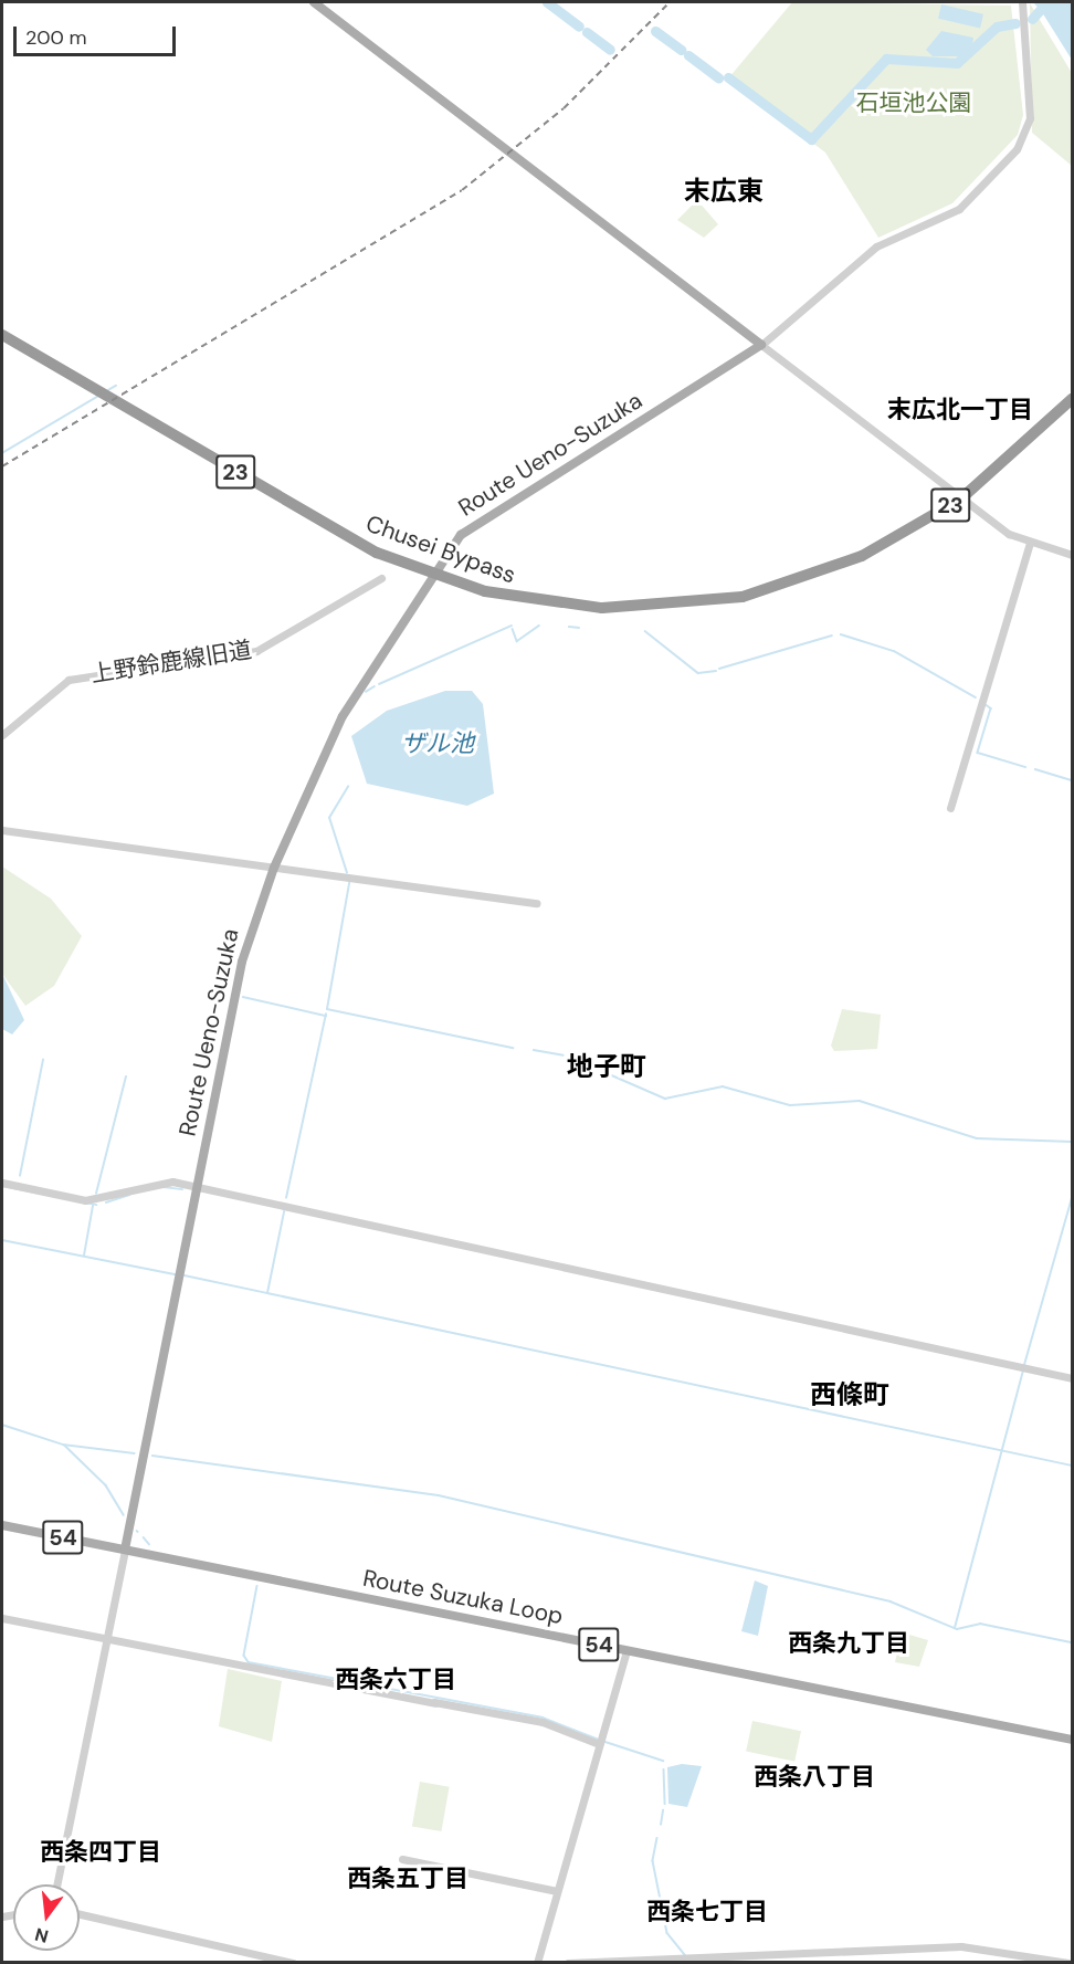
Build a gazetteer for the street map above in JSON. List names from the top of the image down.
{
  "streets": {
    "highway": ["23", "Chusei Bypass"],
    "main road": ["Route Ueno-Suzuka", "54", "Route Suzuka Loop"],
    "street": ["上野鈴鹿線旧道"]
  },
  "crossings": [
    ["Route Ueno-Suzuka", "Chusei Bypass"],
    ["Route Ueno-Suzuka", "Route Suzuka Loop"]
  ],
  "districts": [
    "末広東",
    "末広北一丁目",
    "地子町",
    "西條町",
    "西条九丁目",
    "西条六丁目",
    "西条八丁目",
    "西条四丁目",
    "西条五丁目",
    "西条七丁目"
  ],
  "water": ["ザル池"],
  "parks": ["石垣池公園"],
  "scale_bar": "200 m",
  "north": "bottom"
}
